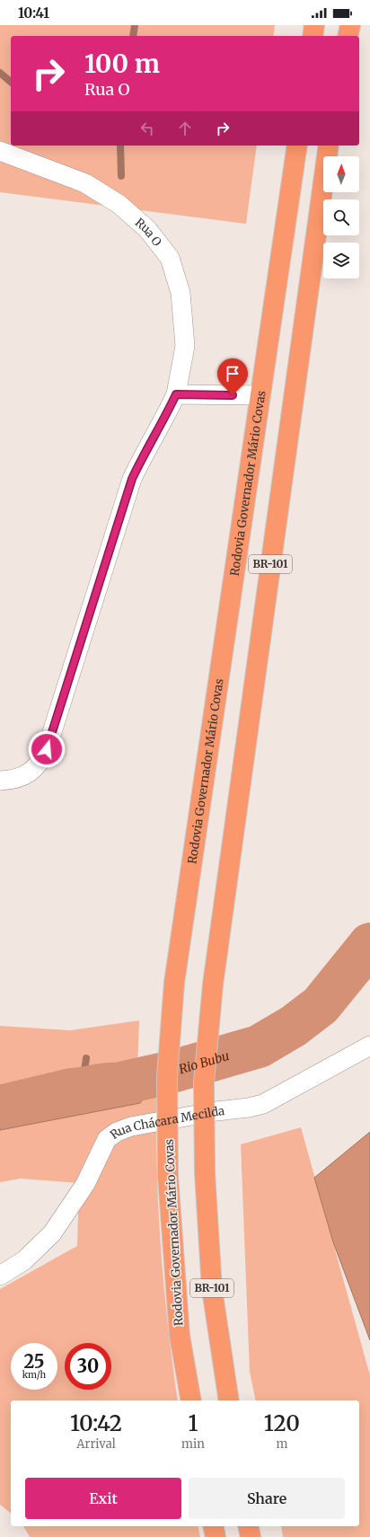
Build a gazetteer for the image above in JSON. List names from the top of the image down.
{
  "streets": {
    "highway": ["Rodovia Governador Mário Covas", "BR-101"],
    "street": ["Rua O", "Rua Chácara Mecilda"]
  },
  "water": ["Rio Bubu"],
  "north": "top",
  "page": {
    "status": "10:41",
    "turn": ["100 m", "Rua O"],
    "speed": "25 km/h",
    "limit": "30",
    "eta": [
      "10:42",
      "Arrival",
      "1",
      "min",
      "120",
      "m"
    ],
    "buttons": ["Exit", "Share"]
  }
}
